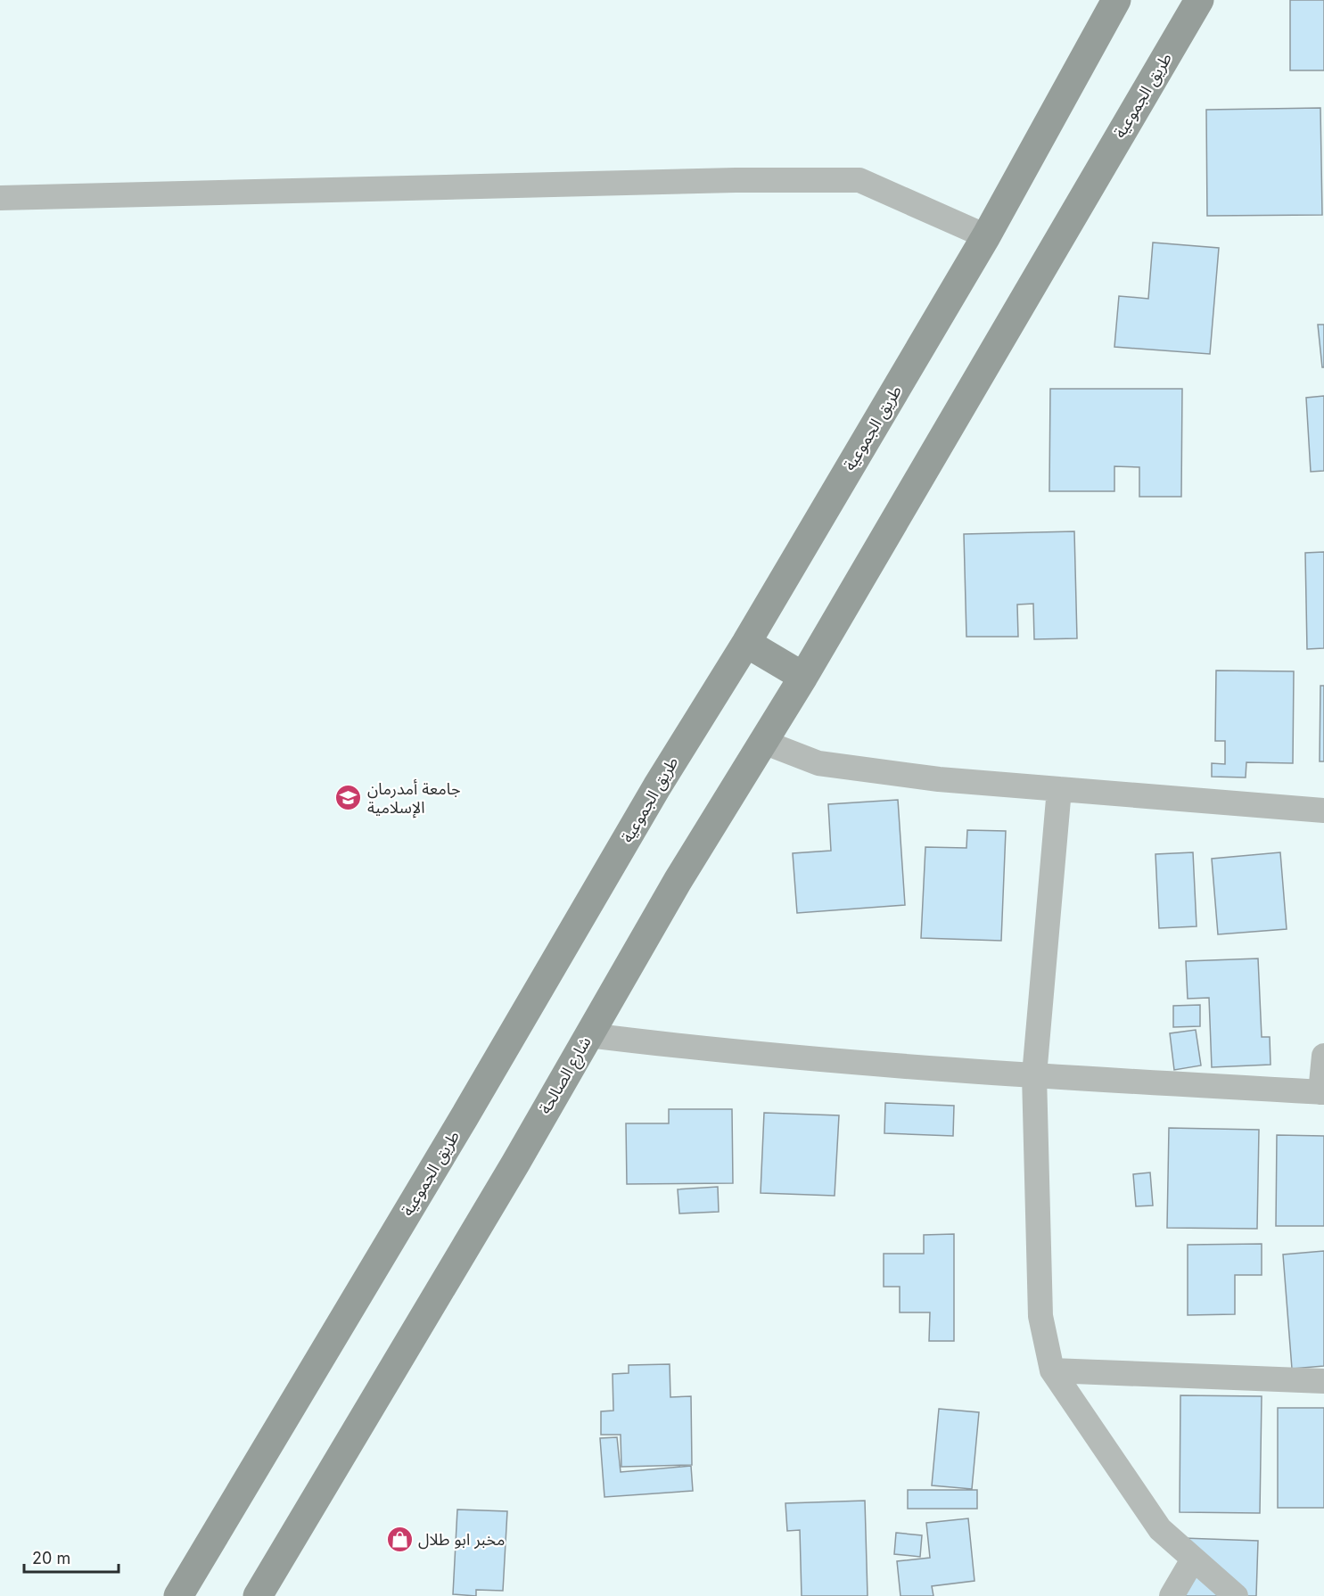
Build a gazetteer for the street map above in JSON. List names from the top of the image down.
{
  "streets": {
    "main road": ["طريق الجموعية", "شارع الصالحة"]
  },
  "crossings": [
    ["طريق الجموعية", "شارع الصالحة"]
  ],
  "places": {
    "school or university": ["جامعة أمدرمان الإسلامية"],
    "shop": ["مخبر ابو طلال"]
  },
  "scale_bar": "20 m"
}
